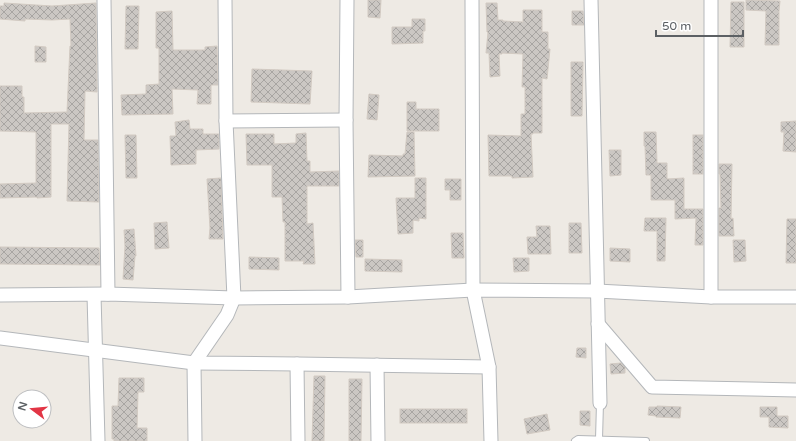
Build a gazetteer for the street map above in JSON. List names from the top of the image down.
{
  "scale_bar": "50 m",
  "north": "left"
}
